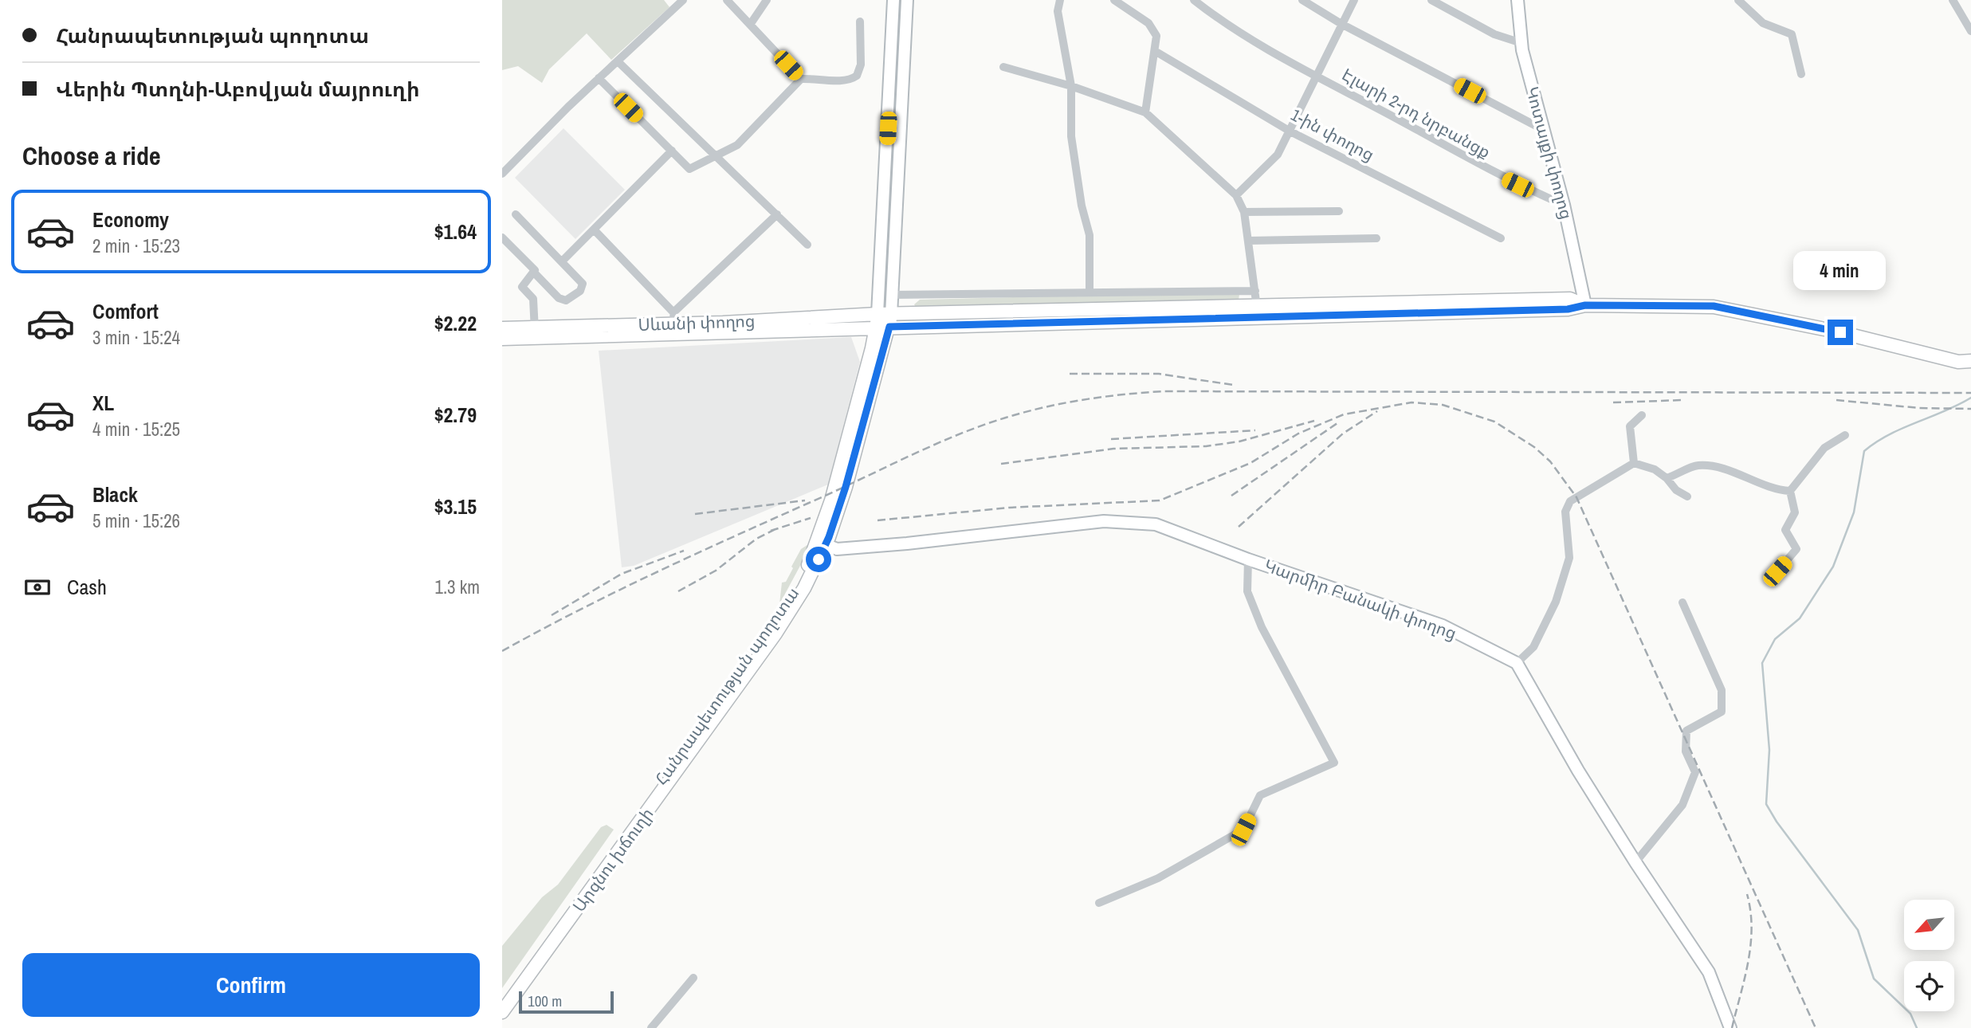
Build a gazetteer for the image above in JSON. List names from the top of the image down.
{
  "streets": {
    "main road": ["Սևանի փողոց", "Հանրապետության պողոտա", "Արզնու խճուղի"],
    "street": [
      "Էլարի 2-րդ նրբանցք",
      "1-ին փողոց",
      "Կոտայքի փողոց",
      "Կարմիր Բանակի փողոց"
    ]
  },
  "crossings": [
    ["Էլարի 2-րդ նրբանցք", "Կոտայքի փողոց"],
    ["Սևանի փողոց", "Հանրապետության պողոտա"],
    ["Կարմիր Բանակի փողոց", "Հանրապետության պողոտա"],
    ["Կարմիր Բանակի փողոց", "Արզնու խճուղի"],
    ["Հանրապետության պողոտա", "Արզնու խճուղի"]
  ],
  "scale_bar": "100 m",
  "north": "bottom left",
  "page": {
    "banner": ["Հանրապետության պողոտա", "Վերին Պտղնի-Աբովյան մայրուղի"],
    "heading": "Choose a ride",
    "list": [
      {
        "name": "Economy",
        "note": "2 min · 15:23",
        "value": "$1.64"
      },
      {
        "name": "Comfort",
        "note": "3 min · 15:24",
        "value": "$2.22"
      },
      {
        "name": "XL",
        "note": "4 min · 15:25",
        "value": "$2.79"
      },
      {
        "name": "Black",
        "note": "5 min · 15:26",
        "value": "$3.15"
      }
    ],
    "bubble": "4 min",
    "pay": ["Cash", "1.3 km"],
    "buttons": "Confirm",
    "scale": "100 m"
  }
}
